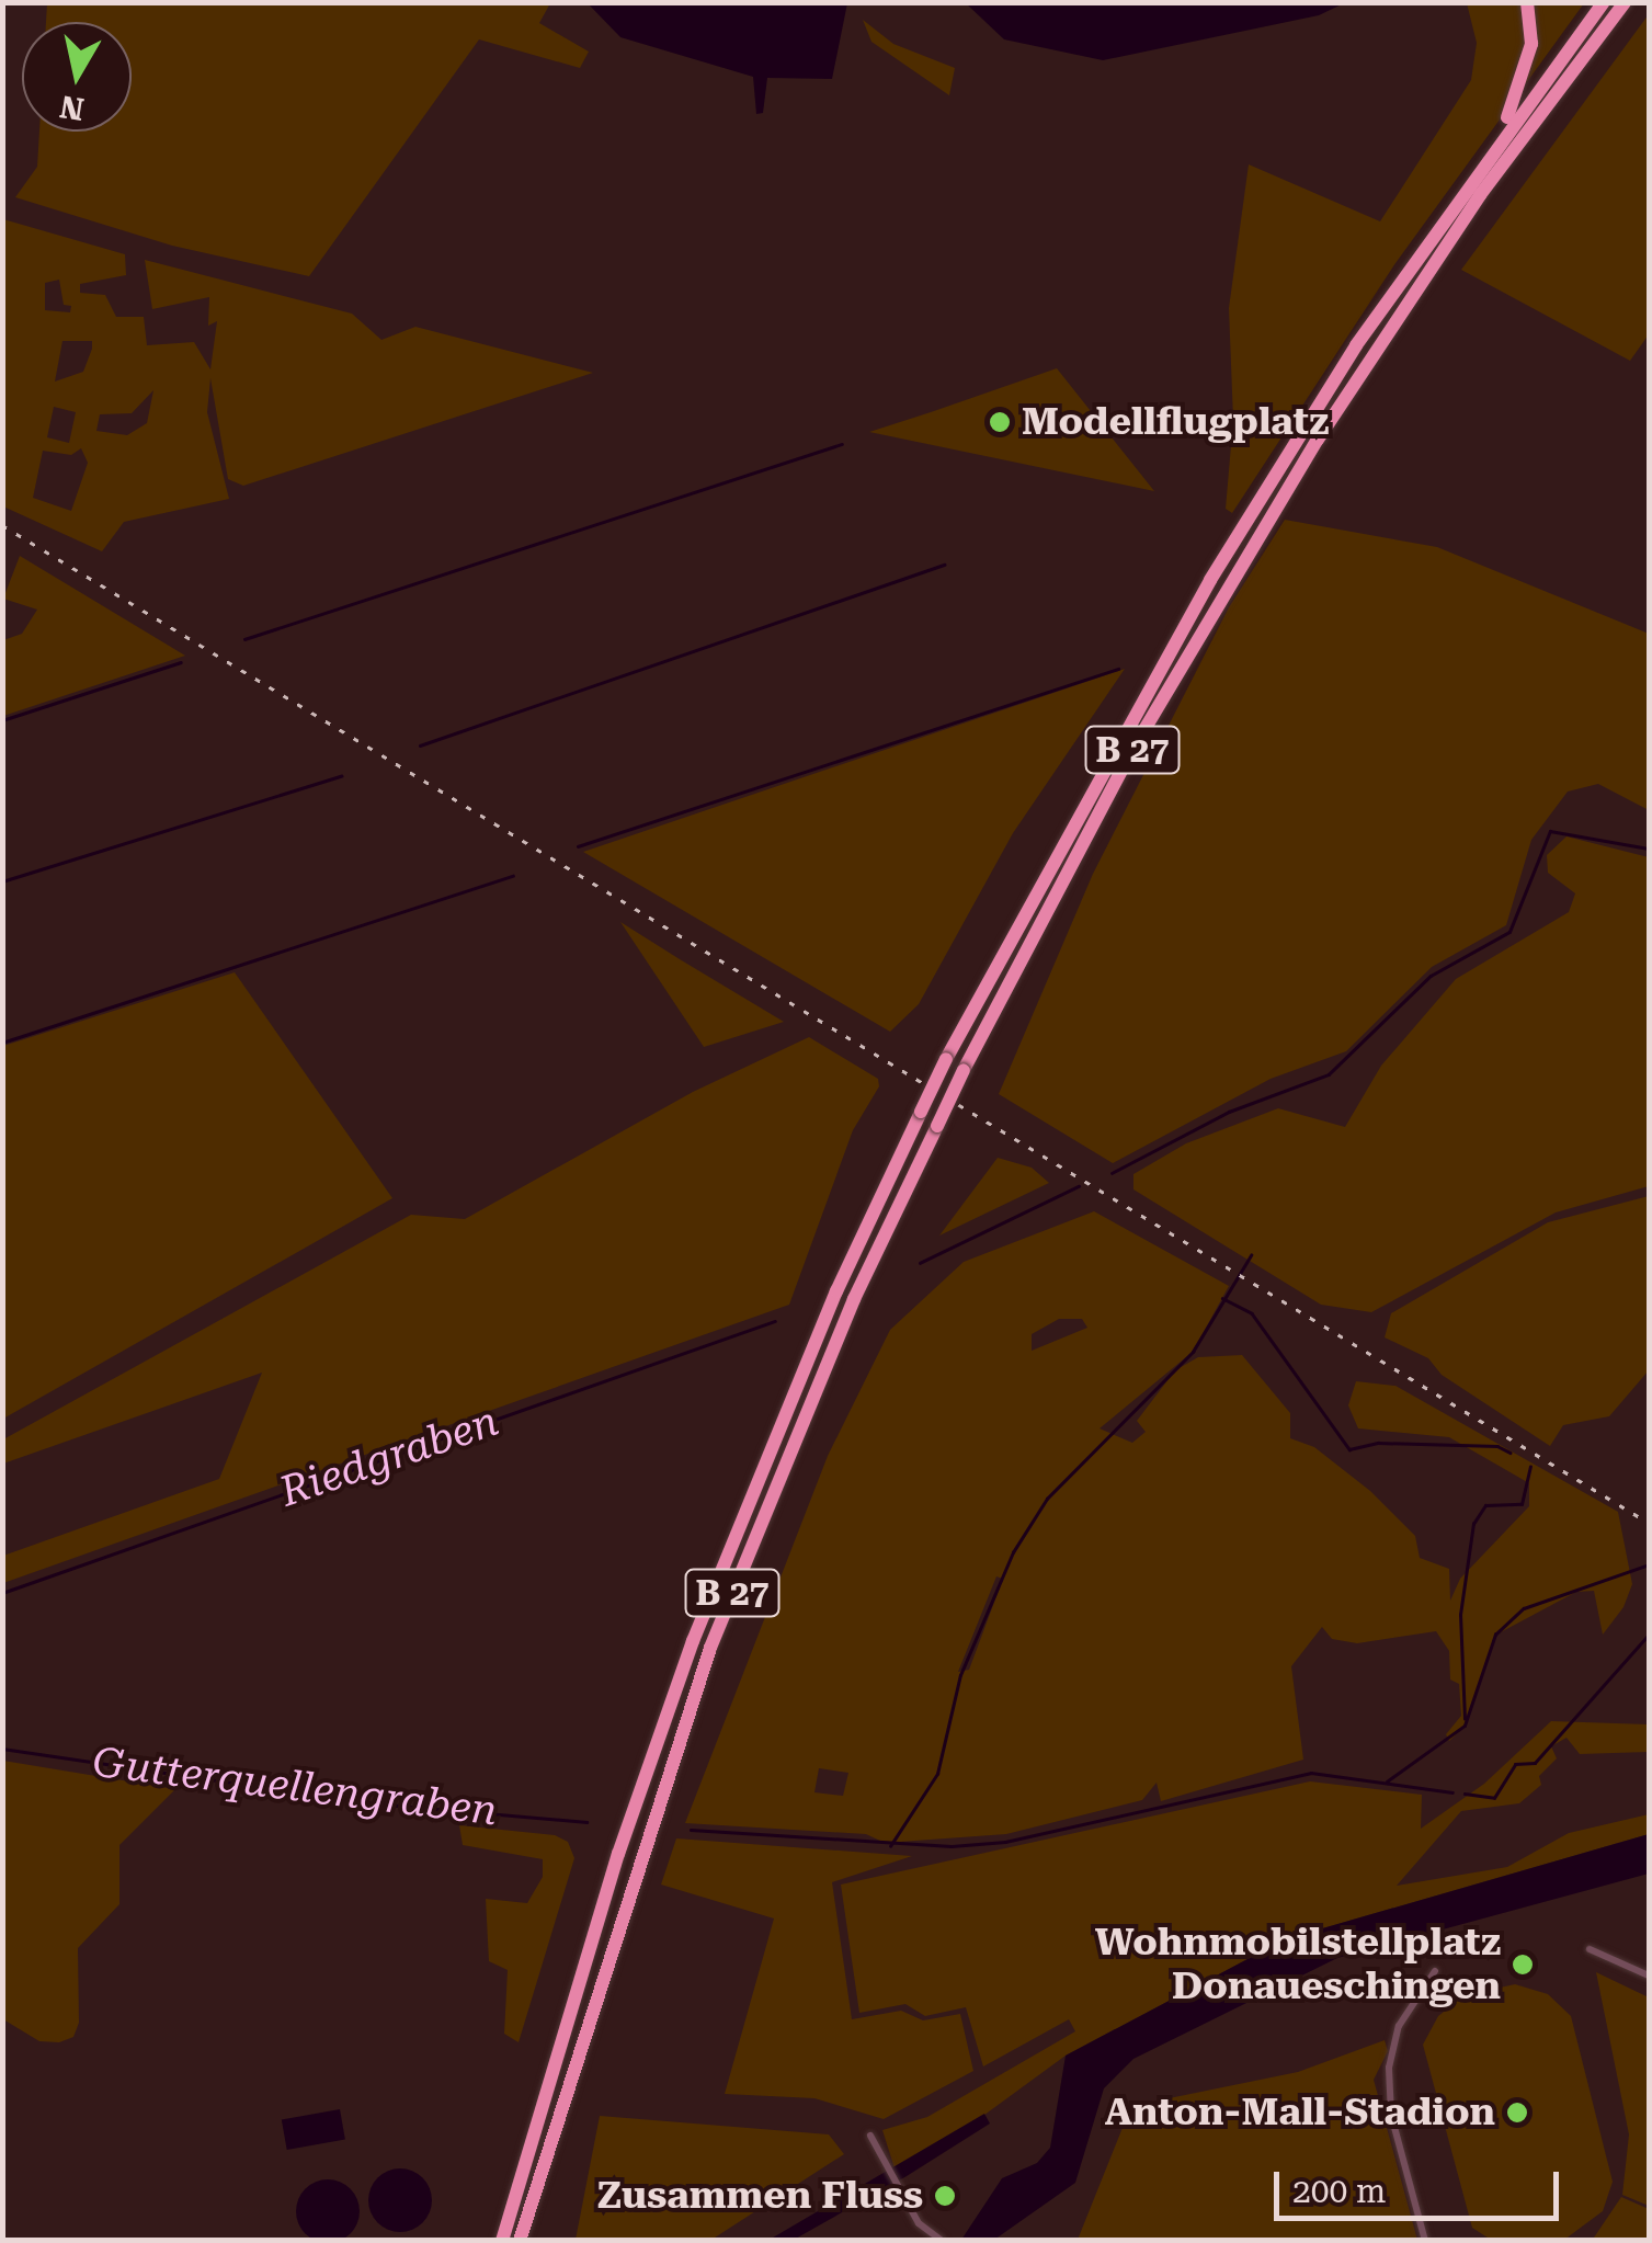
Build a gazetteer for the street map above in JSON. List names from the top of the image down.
{
  "streets": {
    "highway": ["B 27"]
  },
  "water": ["Riedgraben", "Gutterquellengraben"],
  "places": [
    "Modellflugplatz",
    "Wohnmobilstellplatz Donaueschingen",
    "Anton-Mall-Stadion",
    "Zusammen Fluss"
  ],
  "scale_bar": "200 m",
  "north": "bottom"
}
